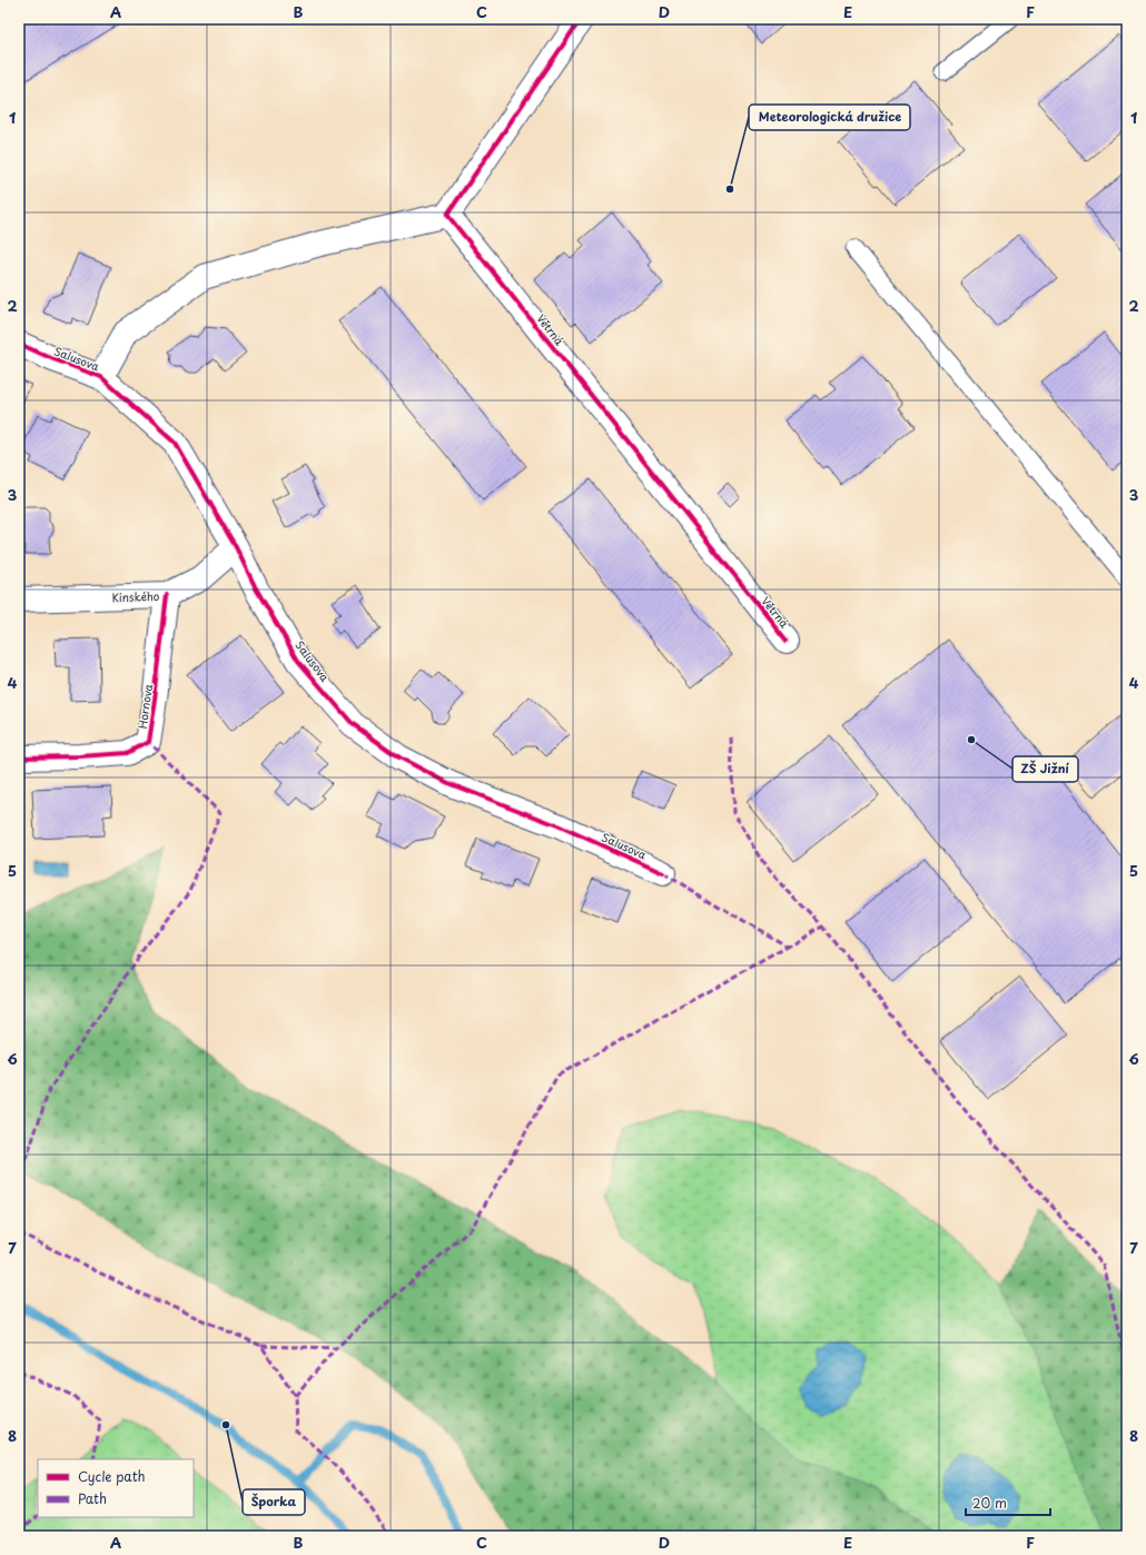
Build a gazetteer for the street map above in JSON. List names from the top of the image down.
{
  "streets": {
    "street": [
      "Větrná",
      "Salusova",
      "Kinského",
      "Hornova"
    ]
  },
  "crossings": [
    ["Salusova", "Kinského"],
    ["Kinského", "Hornova"]
  ],
  "places": ["Meteorologická družice", "ZŠ Jižní", "Šporka"],
  "legend": ["Cycle path", "Path"],
  "scale_bar": "20 m",
  "grid": {
    "columns": [
      "A",
      "B",
      "C",
      "D",
      "E",
      "F"
    ],
    "rows": [
      "1",
      "2",
      "3",
      "4",
      "5",
      "6",
      "7",
      "8"
    ]
  }
}
